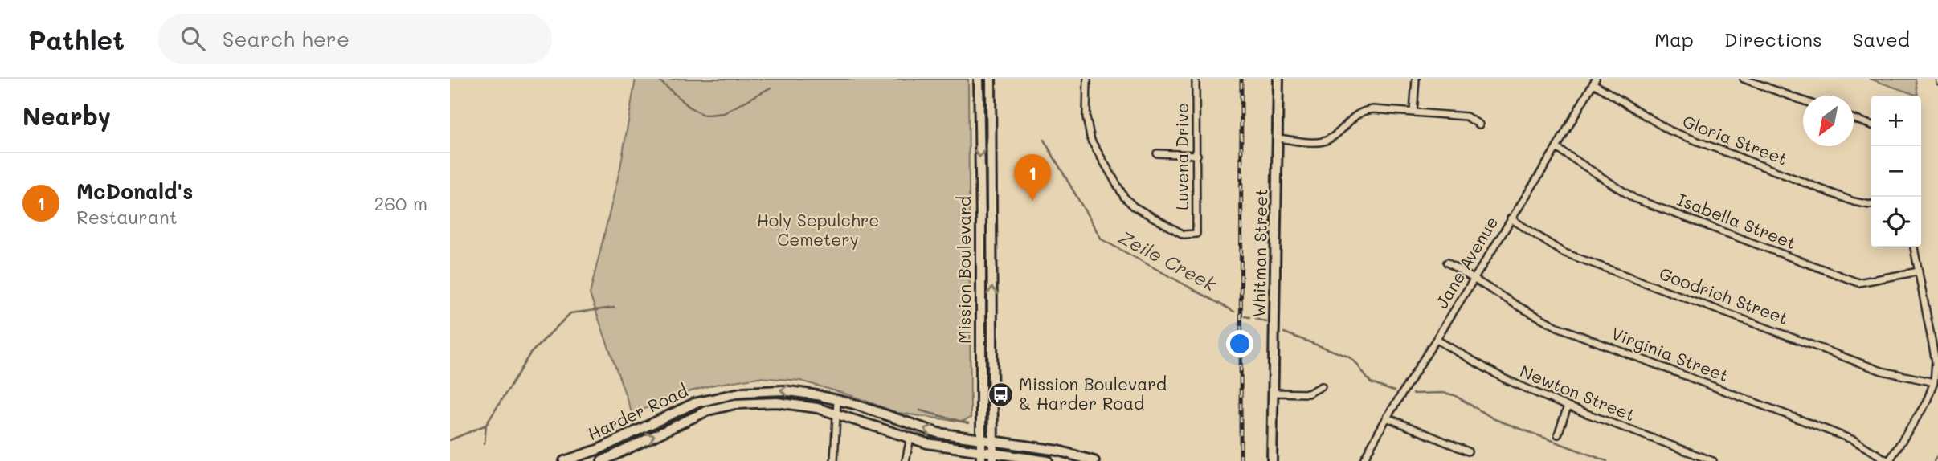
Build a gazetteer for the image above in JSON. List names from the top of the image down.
{
  "streets": {
    "street": [
      "Gloria Street",
      "Luvena Drive",
      "Isabella Street",
      "Whitman Street",
      "Jane Avenue",
      "Mission Boulevard",
      "Goodrich Street",
      "Virginia Street",
      "Newton Street",
      "Harder Road"
    ]
  },
  "crossings": [
    ["Gloria Street", "Jane Avenue"],
    ["Isabella Street", "Jane Avenue"],
    ["Jane Avenue", "Goodrich Street"],
    ["Jane Avenue", "Virginia Street"],
    ["Jane Avenue", "Newton Street"],
    ["Mission Boulevard", "Harder Road"]
  ],
  "water": ["Zeile Creek"],
  "parks": ["Holy Sepulchre Cemetery"],
  "places": {
    "bus stop": ["Mission Boulevard & Harder Road"]
  },
  "north": "bottom left",
  "page": {
    "header": "Pathlet",
    "search": "Search here",
    "nav": ["Map", "Directions", "Saved"],
    "heading": "Nearby",
    "map_buttons": ["+", "−"],
    "list": [
      {
        "mark": "1",
        "name": "McDonald's",
        "note": "Restaurant",
        "value": "260 m"
      }
    ],
    "pins": "1"
  }
}
